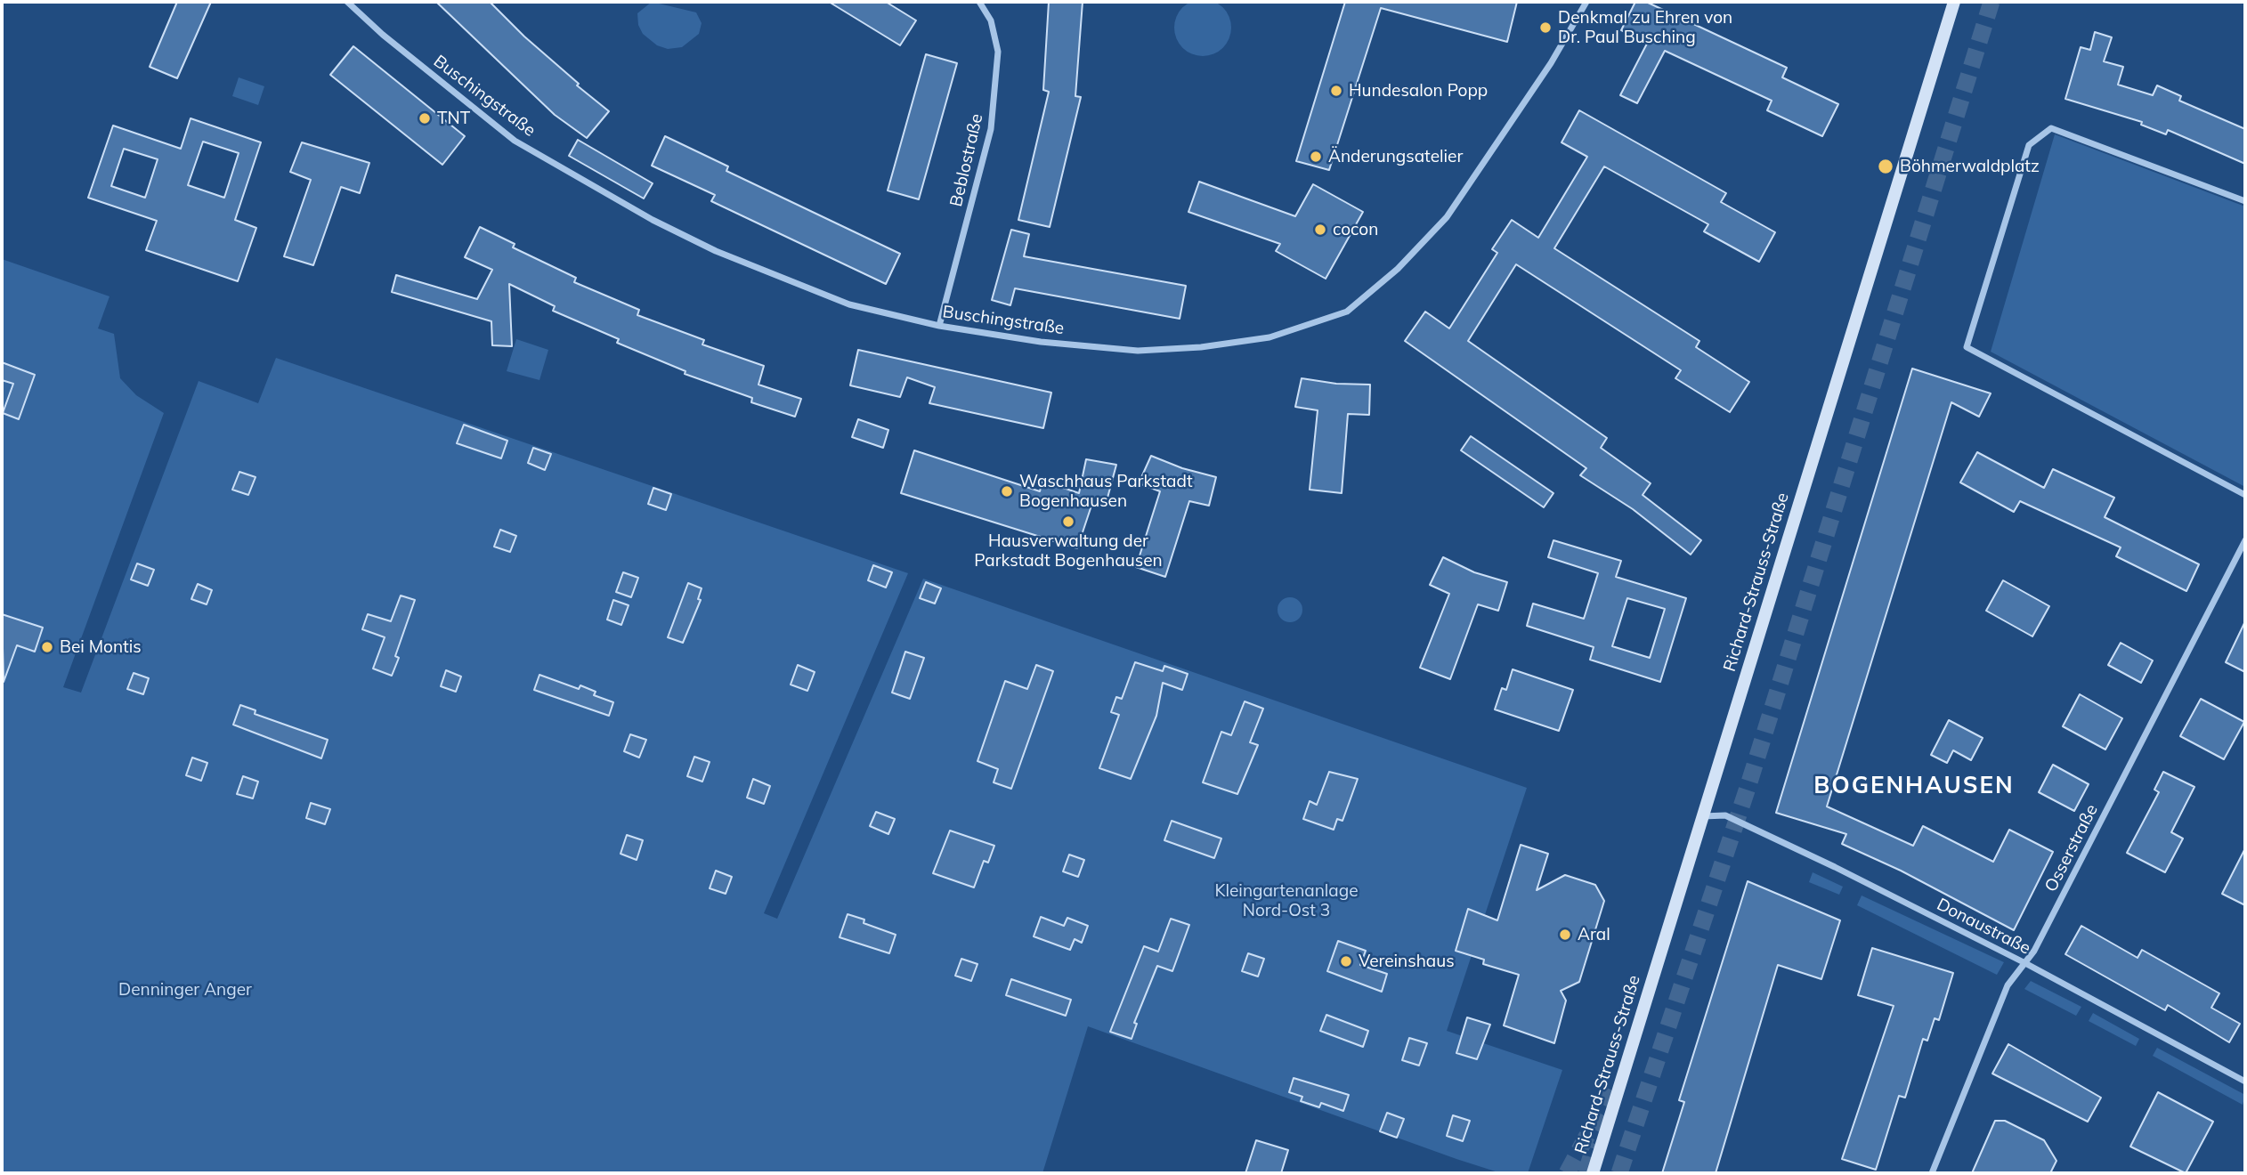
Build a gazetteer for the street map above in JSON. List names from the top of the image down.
{
  "streets": {
    "main road": ["Richard-Strauss-Straße"],
    "street": [
      "Buschingstraße",
      "Beblostraße",
      "Osserstraße",
      "Donaustraße"
    ]
  },
  "crossings": [
    ["Buschingstraße", "Beblostraße"],
    ["Richard-Strauss-Straße", "Donaustraße"],
    ["Osserstraße", "Donaustraße"]
  ],
  "districts": ["BOGENHAUSEN"],
  "parks": ["Kleingartenanlage Nord-Ost 3", "Denninger Anger"],
  "places": [
    "Denkmal zu Ehren von Dr. Paul Busching",
    "Hundesalon Popp",
    "TNT",
    "Änderungsatelier",
    "Böhmerwaldplatz",
    "cocon",
    "Waschhaus Parkstadt Bogenhausen",
    "Hausverwaltung der Parkstadt Bogenhausen",
    "Bei Montis",
    "Aral",
    "Vereinshaus"
  ]
}
